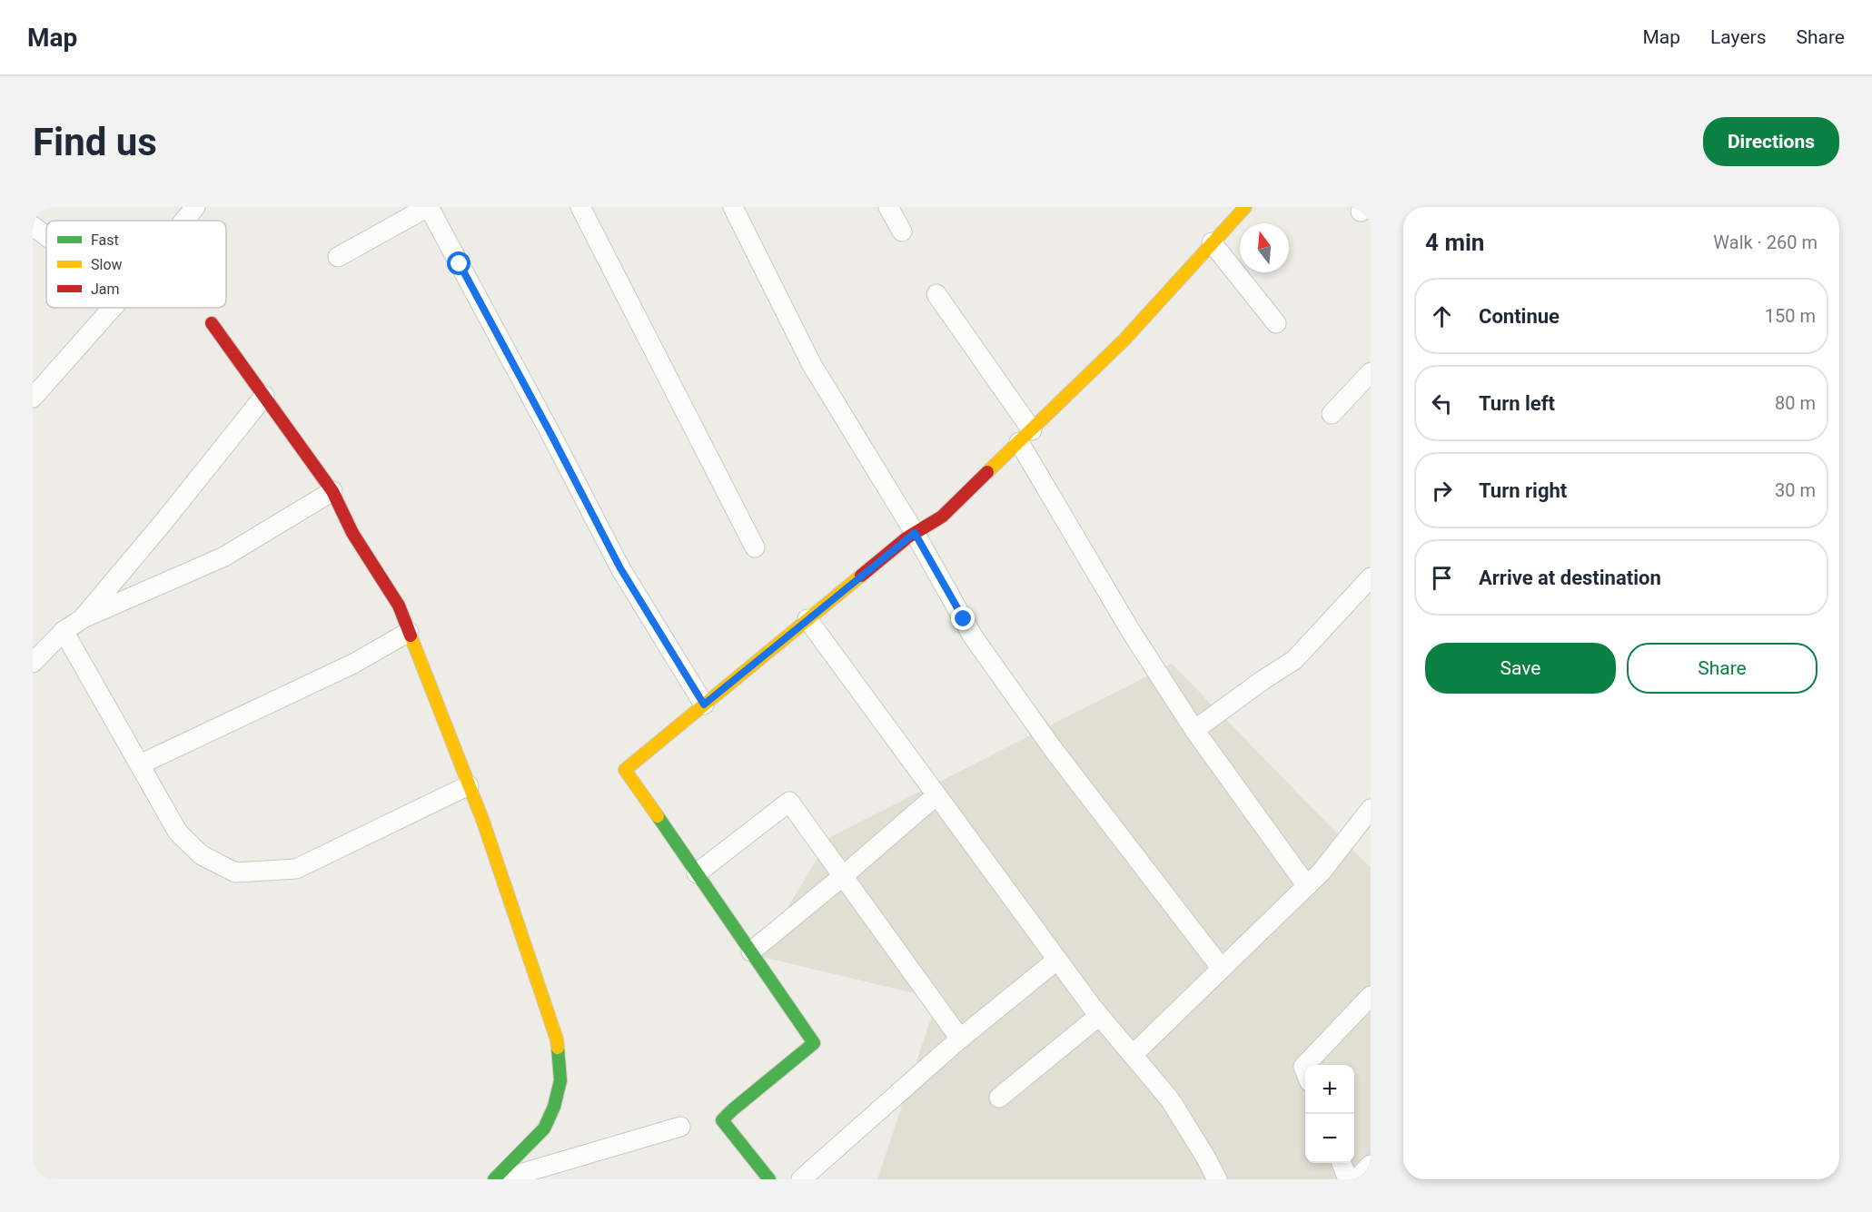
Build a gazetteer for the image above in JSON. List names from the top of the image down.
{
  "legend": ["Fast", "Slow", "Jam"],
  "north": "top",
  "page": {
    "header": "Map",
    "nav": ["Map", "Layers", "Share"],
    "buttons": [
      "Directions",
      ["Save", "Share"]
    ],
    "title": "Find us",
    "heading": ["4 min", "Walk · 260 m"],
    "list": [
      ["Continue", "150 m"],
      ["Turn left", "80 m"],
      ["Turn right", "30 m"],
      "Arrive at destination"
    ],
    "map_buttons": ["+", "−"]
  }
}
